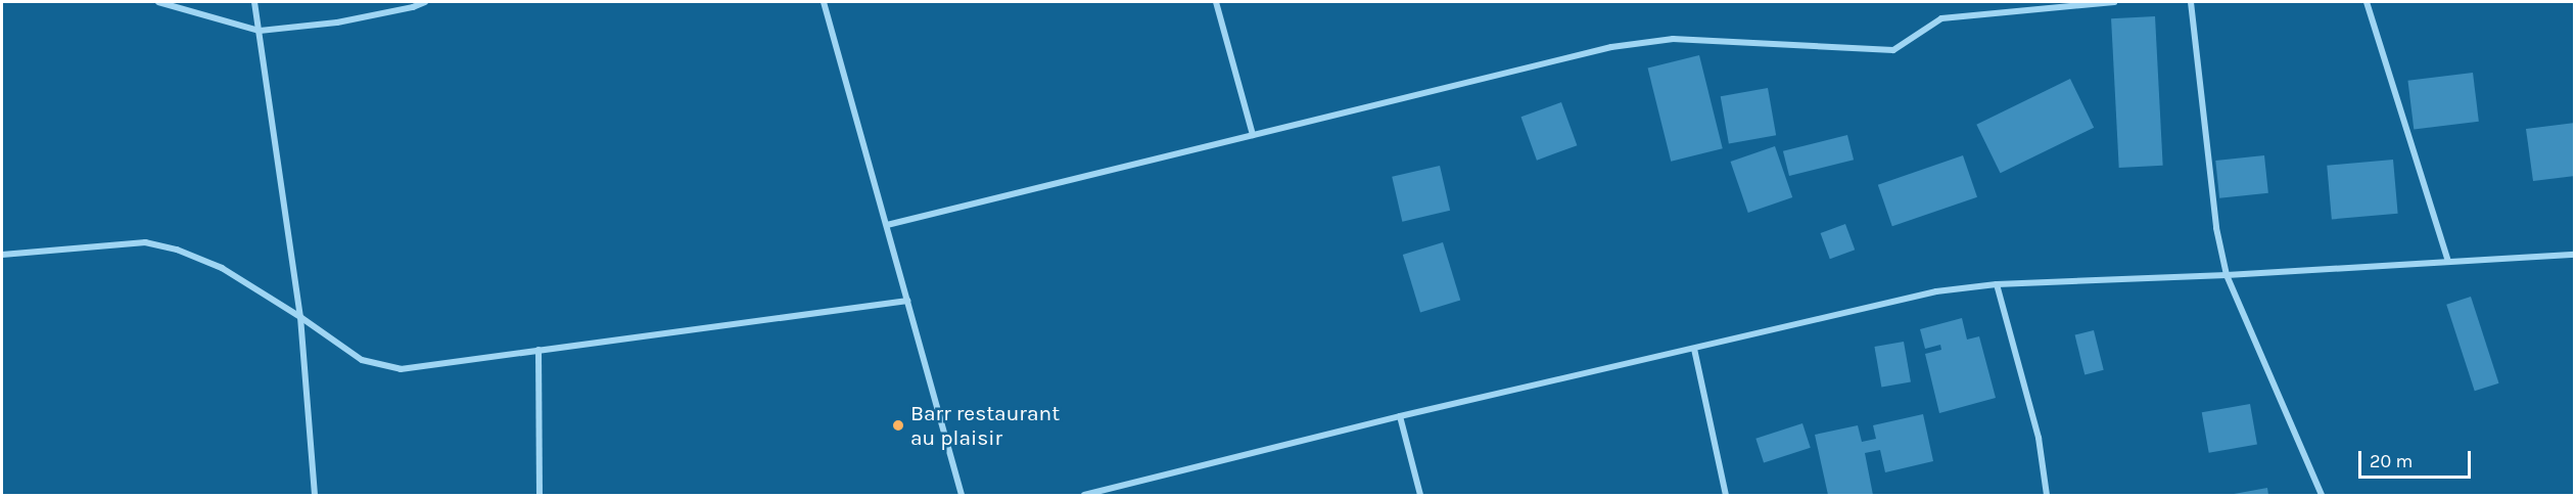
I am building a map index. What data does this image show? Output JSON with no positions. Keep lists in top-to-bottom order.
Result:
{
  "places": ["Barr restaurant au plaisir"],
  "scale_bar": "20 m"
}
